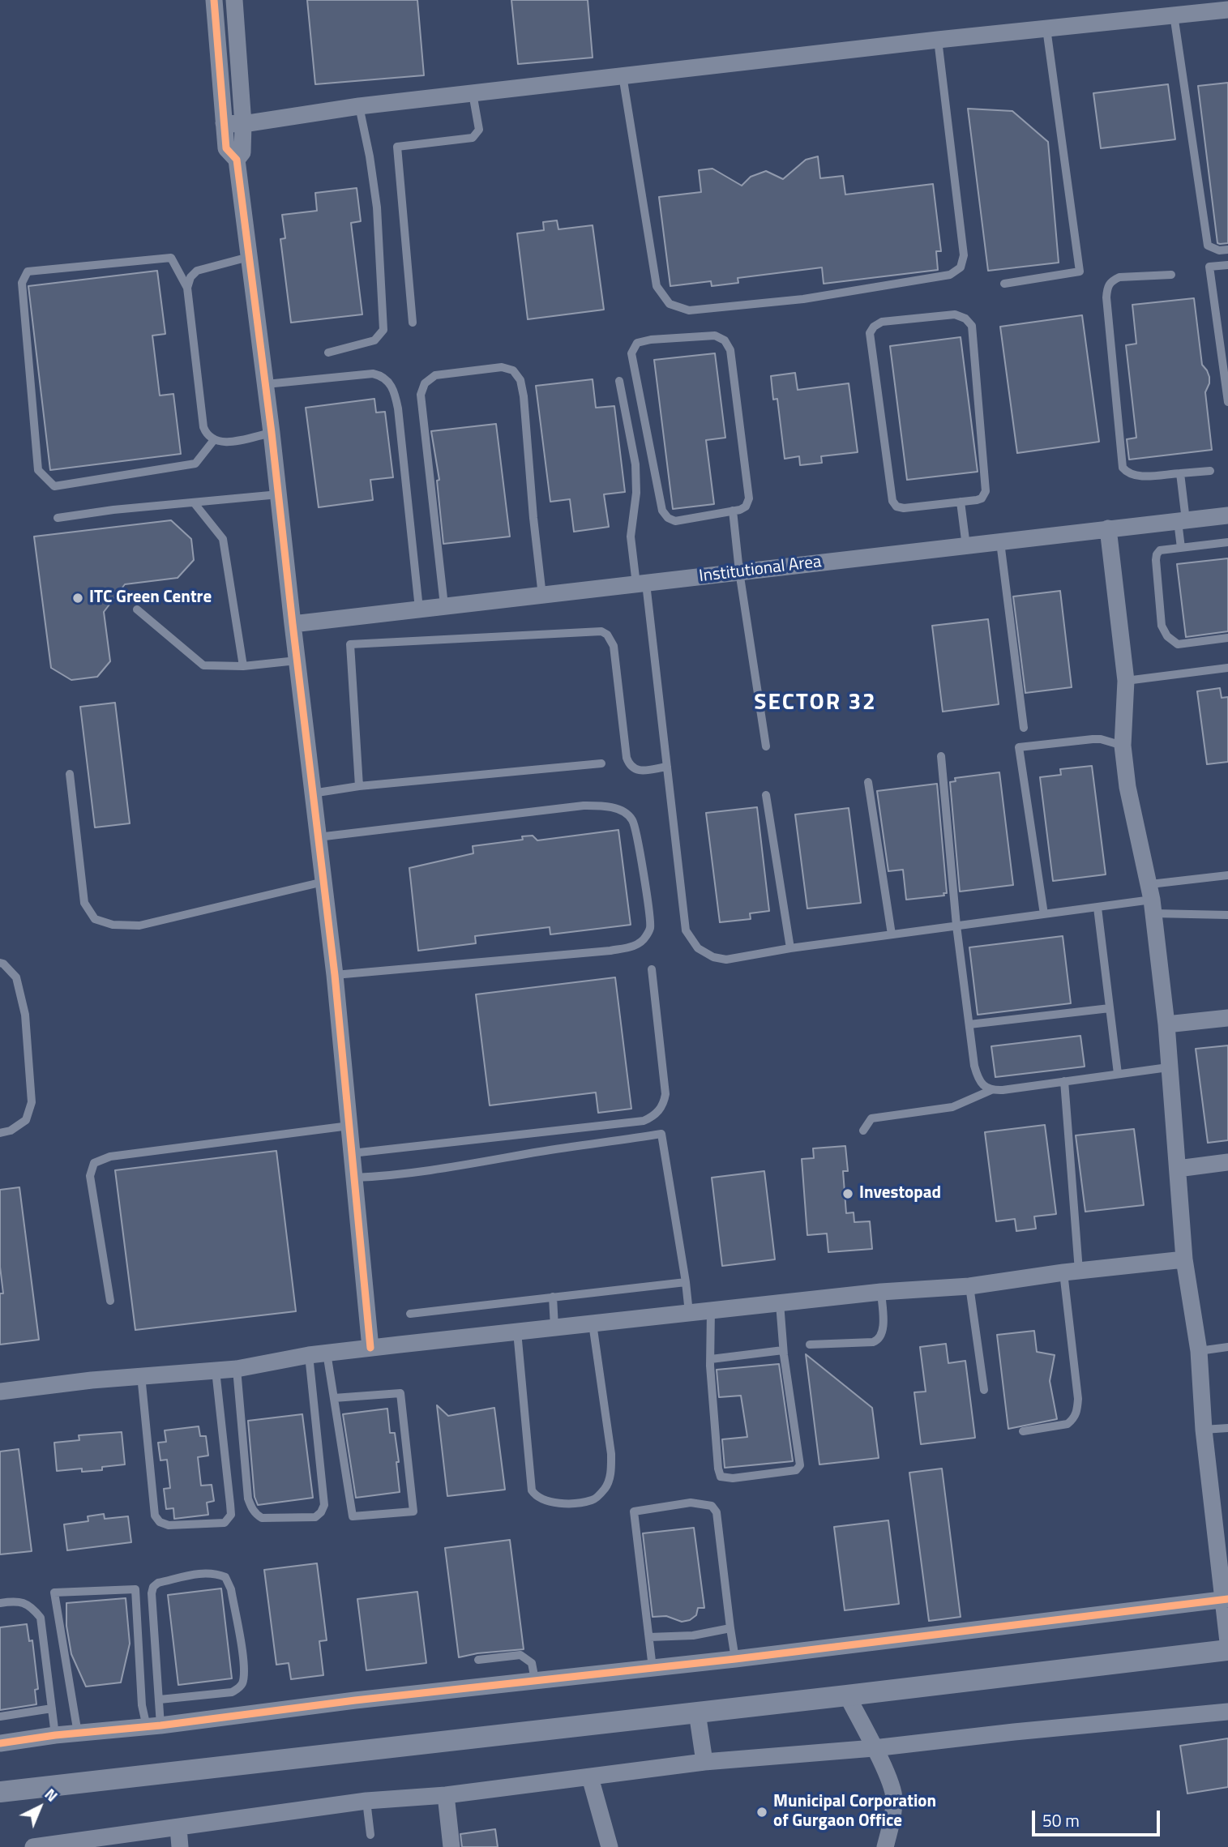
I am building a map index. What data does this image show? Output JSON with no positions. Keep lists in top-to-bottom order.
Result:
{
  "streets": {
    "street": ["Institutional Area"]
  },
  "districts": ["SECTOR 32"],
  "places": ["ITC Green Centre", "Investopad", "Municipal Corporation of Gurgaon Office"],
  "scale_bar": "50 m",
  "north": "top right"
}
